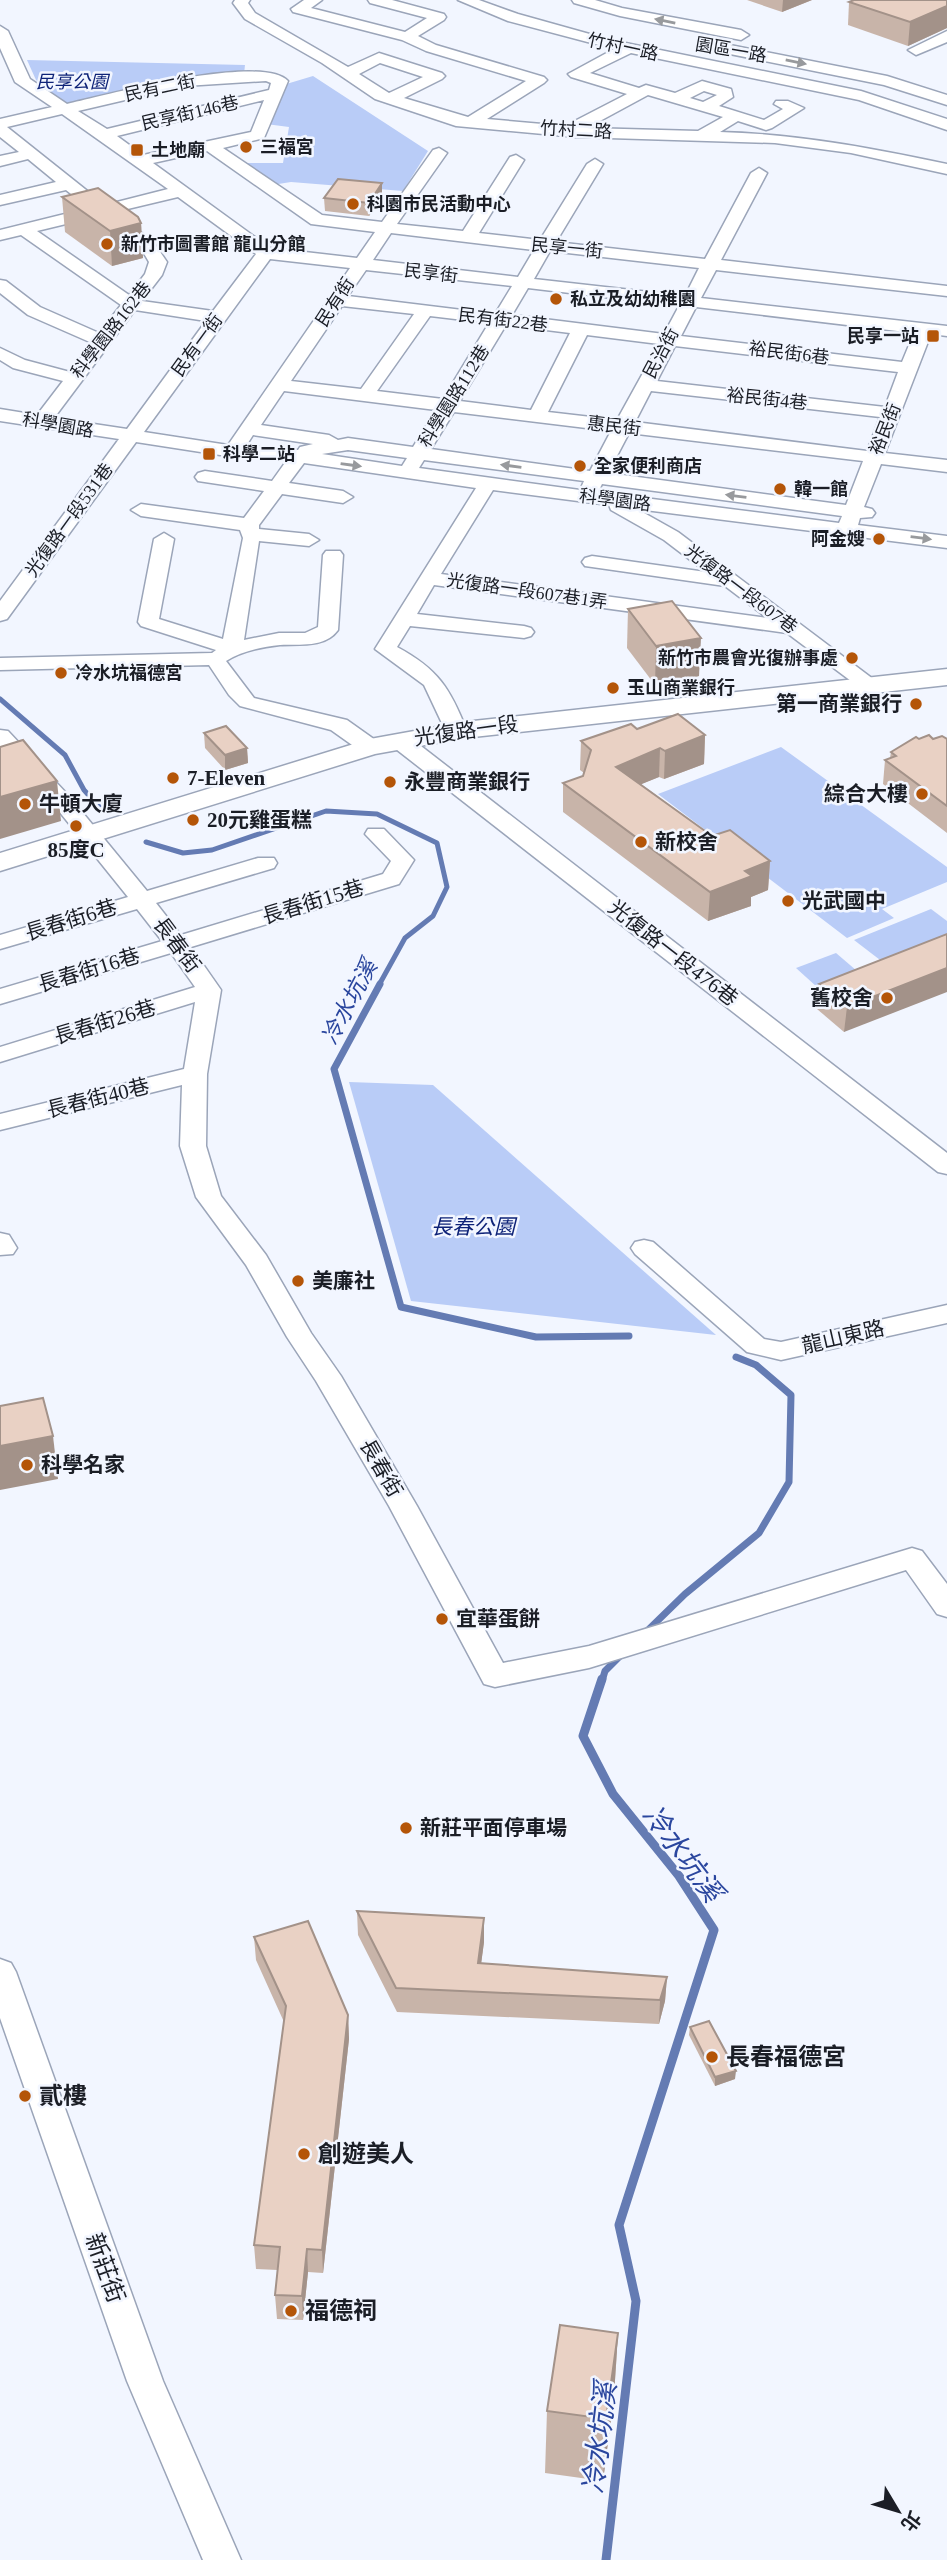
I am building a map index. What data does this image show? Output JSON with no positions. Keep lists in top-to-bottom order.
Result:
{
  "streets": {
    "main road": ["光復路一段"],
    "street": [
      "竹村一路",
      "園區一路",
      "民有二街",
      "民享街146巷",
      "竹村二路",
      "民享一街",
      "民享街",
      "民有街",
      "民有街22巷",
      "科學園路162巷",
      "民有一街",
      "民治街",
      "裕民街6巷",
      "科學園路112巷",
      "裕民街4巷",
      "科學園路",
      "惠民街",
      "裕民街",
      "光復路一段531巷",
      "光復路一段607巷",
      "光復路一段607巷1弄",
      "長春街15巷",
      "長春街6巷",
      "長春街",
      "光復路一段476巷",
      "長春街16巷",
      "長春街26巷",
      "長春街40巷",
      "龍山東路",
      "新莊街"
    ]
  },
  "crossings": [
    ["民有二街", "民享街146巷"],
    ["民享一街", "民有街"],
    ["民享一街", "民治街"],
    ["民享街", "民有街"],
    ["民享街", "民有一街"],
    ["民享街", "民治街"],
    ["民享街", "科學園路112巷"],
    ["民享街", "裕民街"],
    ["民有街", "民有街22巷"],
    ["民有街", "科學園路"],
    ["民有街", "惠民街"],
    ["民有街22巷", "民治街"],
    ["民有街22巷", "裕民街6巷"],
    ["民有街22巷", "科學園路112巷"],
    ["科學園路162巷", "科學園路"],
    ["民有一街", "科學園路"],
    ["民有一街", "光復路一段531巷"],
    ["民治街", "裕民街6巷"],
    ["民治街", "裕民街4巷"],
    ["民治街", "科學園路"],
    ["民治街", "惠民街"],
    ["裕民街6巷", "裕民街"],
    ["科學園路112巷", "科學園路"],
    ["科學園路112巷", "惠民街"],
    ["裕民街4巷", "裕民街"],
    ["科學園路", "裕民街"],
    ["科學園路", "光復路一段531巷"],
    ["科學園路", "光復路一段607巷"],
    ["惠民街", "裕民街"],
    ["光復路一段607巷", "光復路一段607巷1弄"],
    ["光復路一段607巷", "光復路一段"],
    ["光復路一段", "長春街"],
    ["光復路一段", "光復路一段476巷"],
    ["長春街15巷", "長春街"],
    ["長春街15巷", "長春街16巷"],
    ["長春街6巷", "長春街"],
    ["長春街", "長春街16巷"],
    ["長春街", "長春街26巷"],
    ["長春街", "長春街40巷"]
  ],
  "water": ["冷水坑溪"],
  "parks": ["民享公園", "長春公園"],
  "places": {
    "other": [
      "三福宮",
      "科園市民活動中心",
      "新竹市圖書館 龍山分館",
      "私立及幼幼稚園",
      "全家便利商店",
      "韓一館",
      "阿金嫂",
      "新竹市農會光復辦事處",
      "冷水坑福德宮",
      "玉山商業銀行",
      "第一商業銀行",
      "7-Eleven",
      "永豐商業銀行",
      "綜合大樓",
      "牛頓大廈",
      "20元雞蛋糕",
      "85度C",
      "新校舍",
      "光武國中",
      "舊校舍",
      "美廉社",
      "科學名家",
      "宜華蛋餅",
      "新莊平面停車場",
      "長春福德宮",
      "貳樓",
      "創遊美人",
      "福德祠"
    ],
    "transit": ["土地廟", "民享一站", "科學二站"]
  },
  "north": "bottom right"
}
